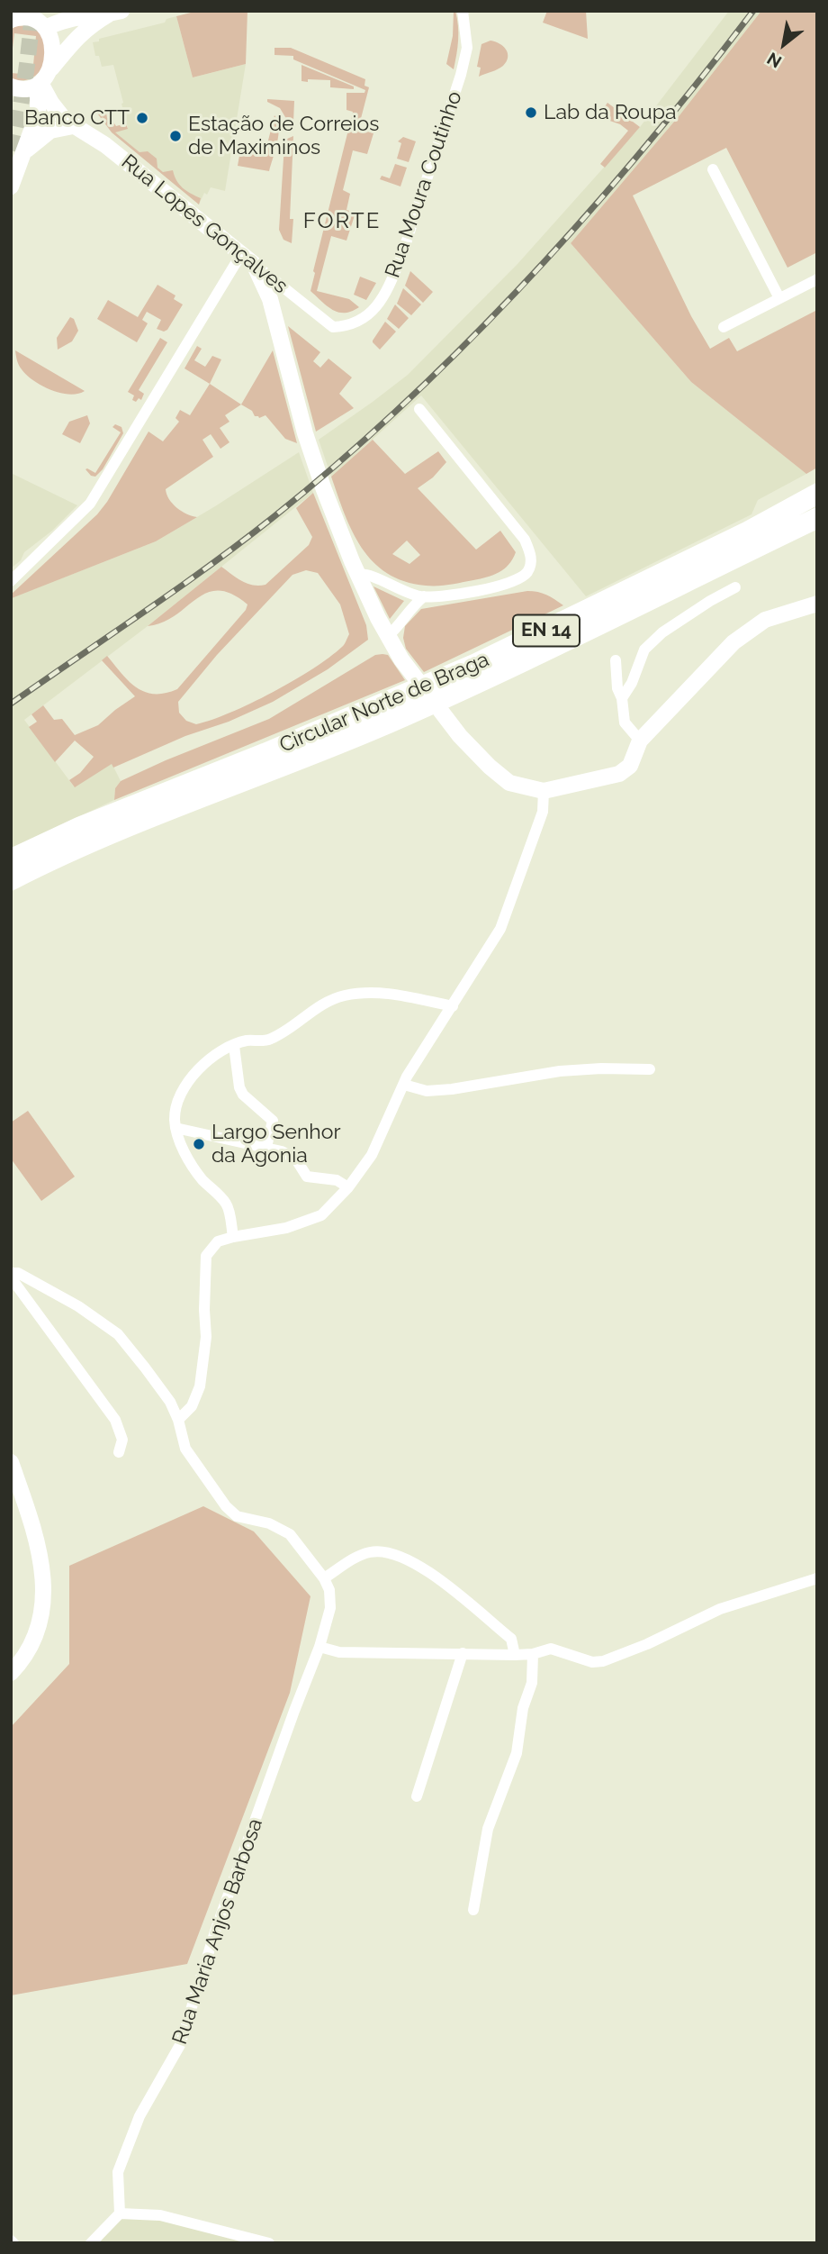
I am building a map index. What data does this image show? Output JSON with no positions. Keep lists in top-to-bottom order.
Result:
{
  "streets": {
    "highway": ["EN 14", "Circular Norte de Braga"],
    "street": ["Rua Moura Coutinho", "Rua Lopes Gonçalves", "Rua Maria Anjos Barbosa"]
  },
  "crossings": [
    ["Rua Moura Coutinho", "Rua Lopes Gonçalves"]
  ],
  "districts": ["FORTE"],
  "places": [
    "Lab da Roupa",
    "Banco CTT",
    "Estação de Correios de Maximinos",
    "Largo Senhor da Agonia"
  ],
  "north": "bottom left"
}
